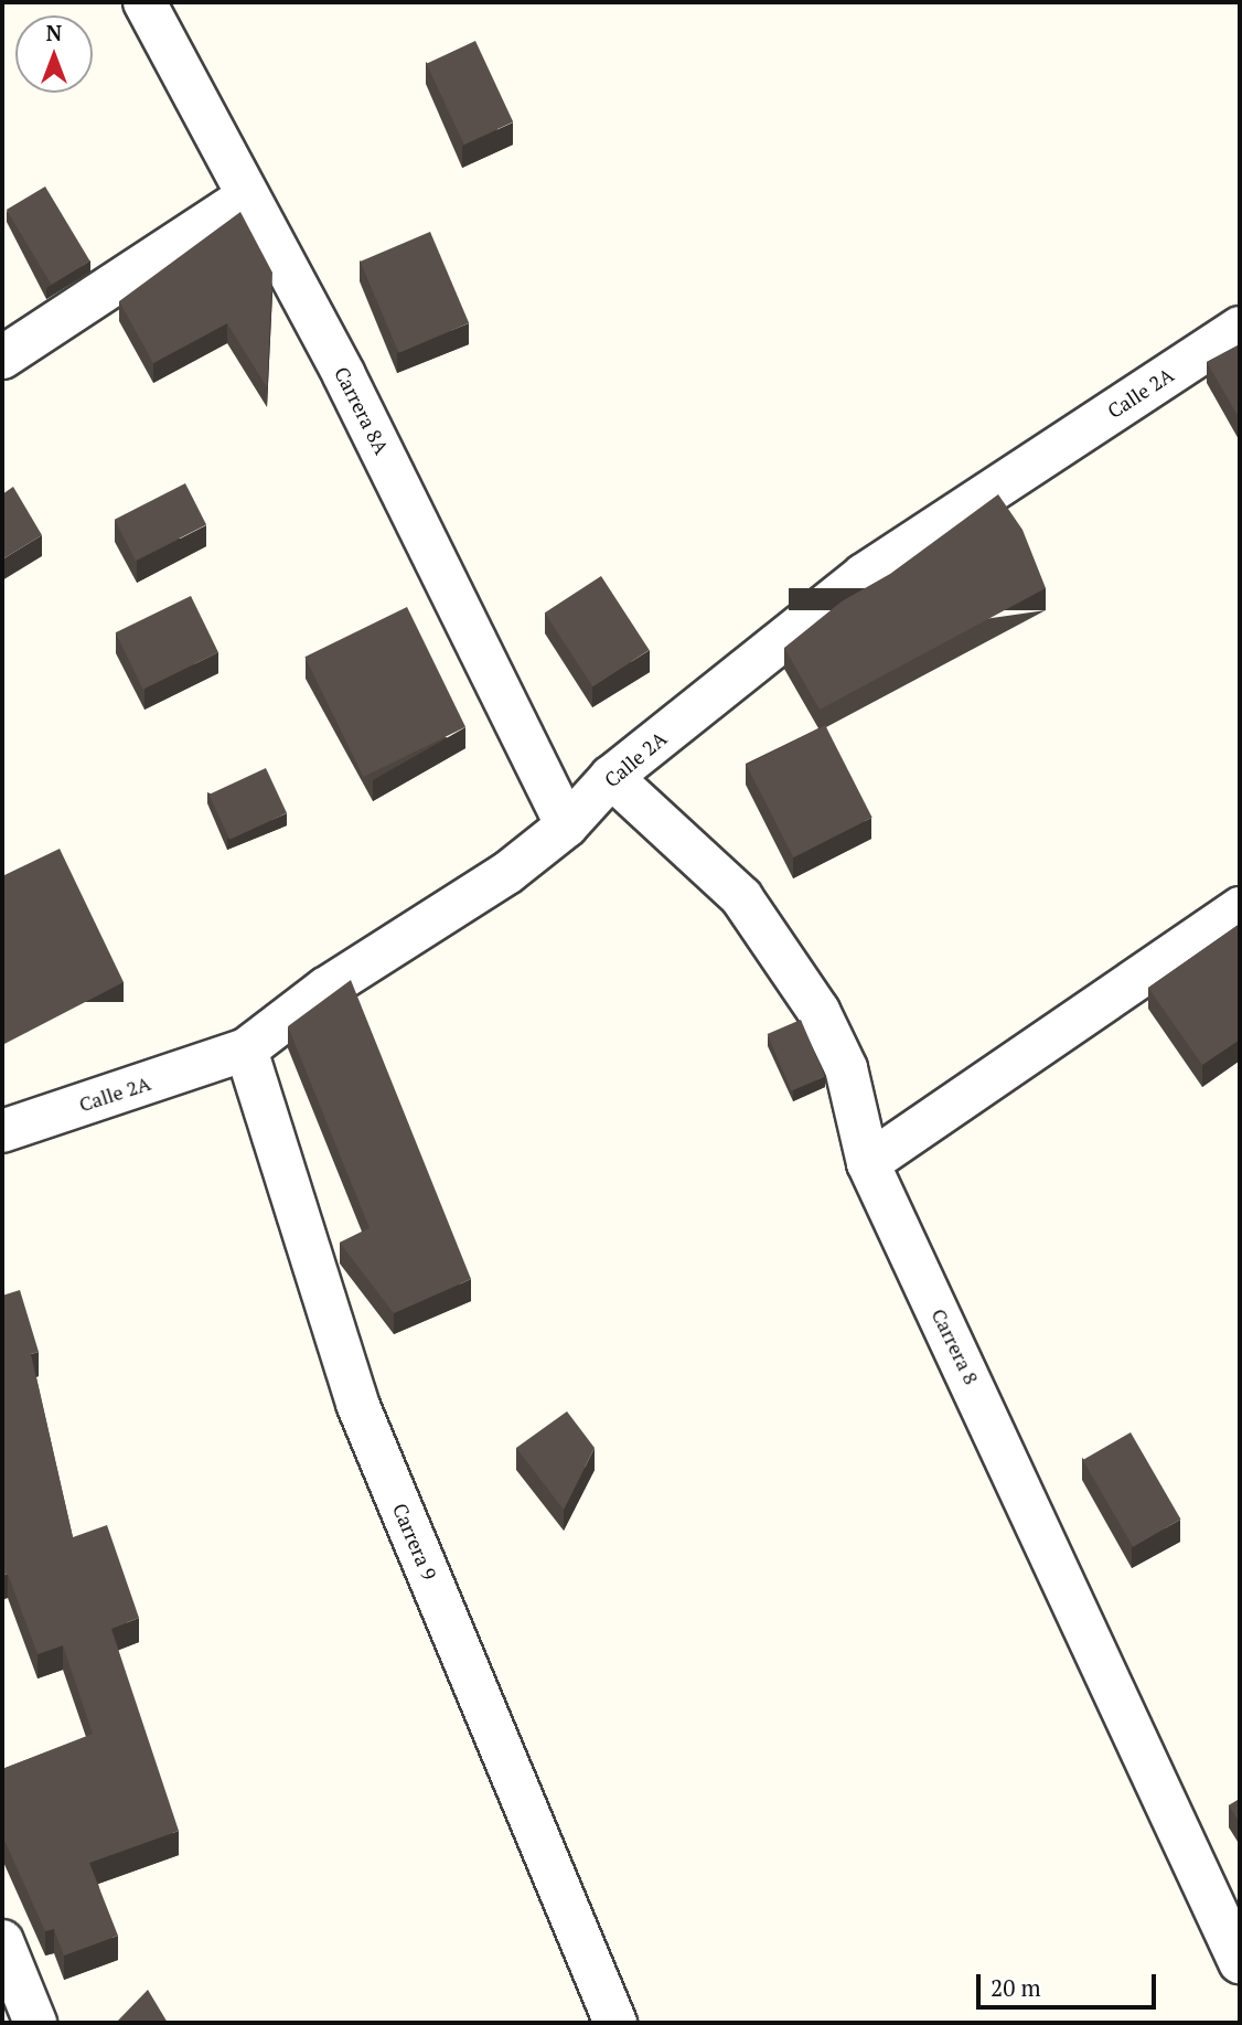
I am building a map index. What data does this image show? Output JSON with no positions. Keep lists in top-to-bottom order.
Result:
{
  "streets": {
    "street": [
      "Calle 2A",
      "Carrera 8A",
      "Carrera 8",
      "Carrera 9"
    ]
  },
  "crossings": [
    ["Calle 2A", "Carrera 8A"],
    ["Calle 2A", "Carrera 8"],
    ["Calle 2A", "Carrera 9"]
  ],
  "scale_bar": "20 m",
  "north": "top"
}
